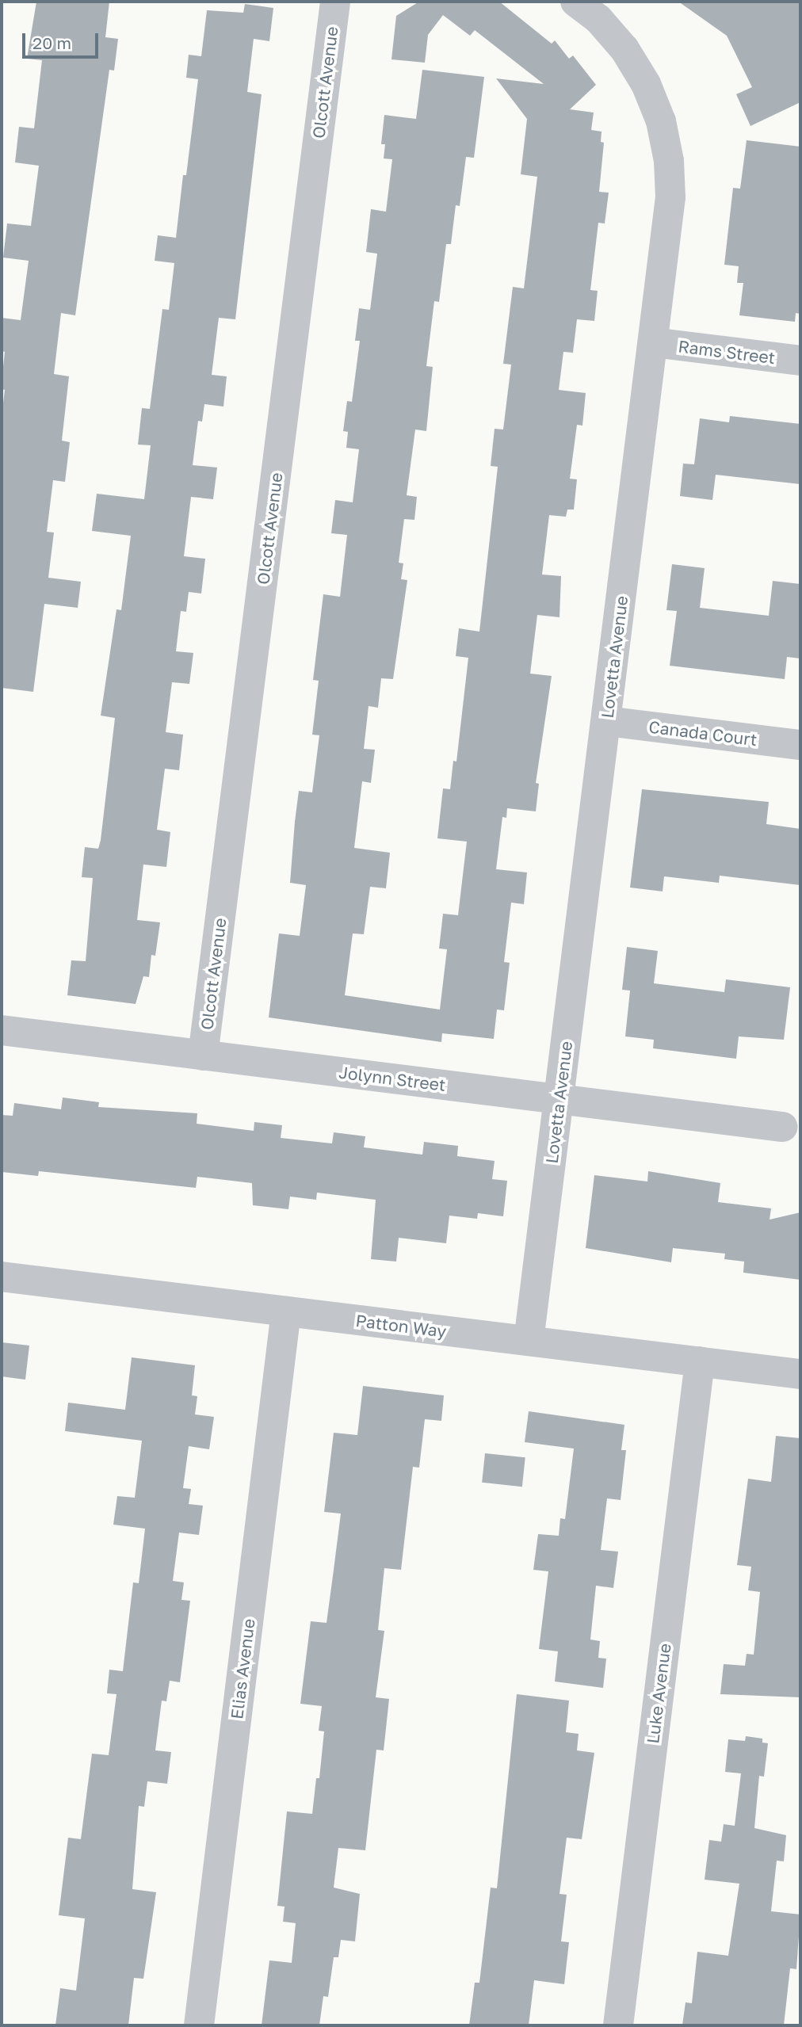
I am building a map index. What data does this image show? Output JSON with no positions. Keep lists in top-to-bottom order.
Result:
{
  "streets": {
    "street": [
      "Olcott Avenue",
      "Rams Street",
      "Lovetta Avenue",
      "Canada Court",
      "Jolynn Street",
      "Patton Way",
      "Elias Avenue",
      "Luke Avenue"
    ]
  },
  "crossings": [
    ["Olcott Avenue", "Jolynn Street"],
    ["Rams Street", "Lovetta Avenue"],
    ["Lovetta Avenue", "Canada Court"],
    ["Lovetta Avenue", "Jolynn Street"],
    ["Lovetta Avenue", "Patton Way"],
    ["Patton Way", "Elias Avenue"],
    ["Patton Way", "Luke Avenue"]
  ],
  "scale_bar": "20 m"
}
